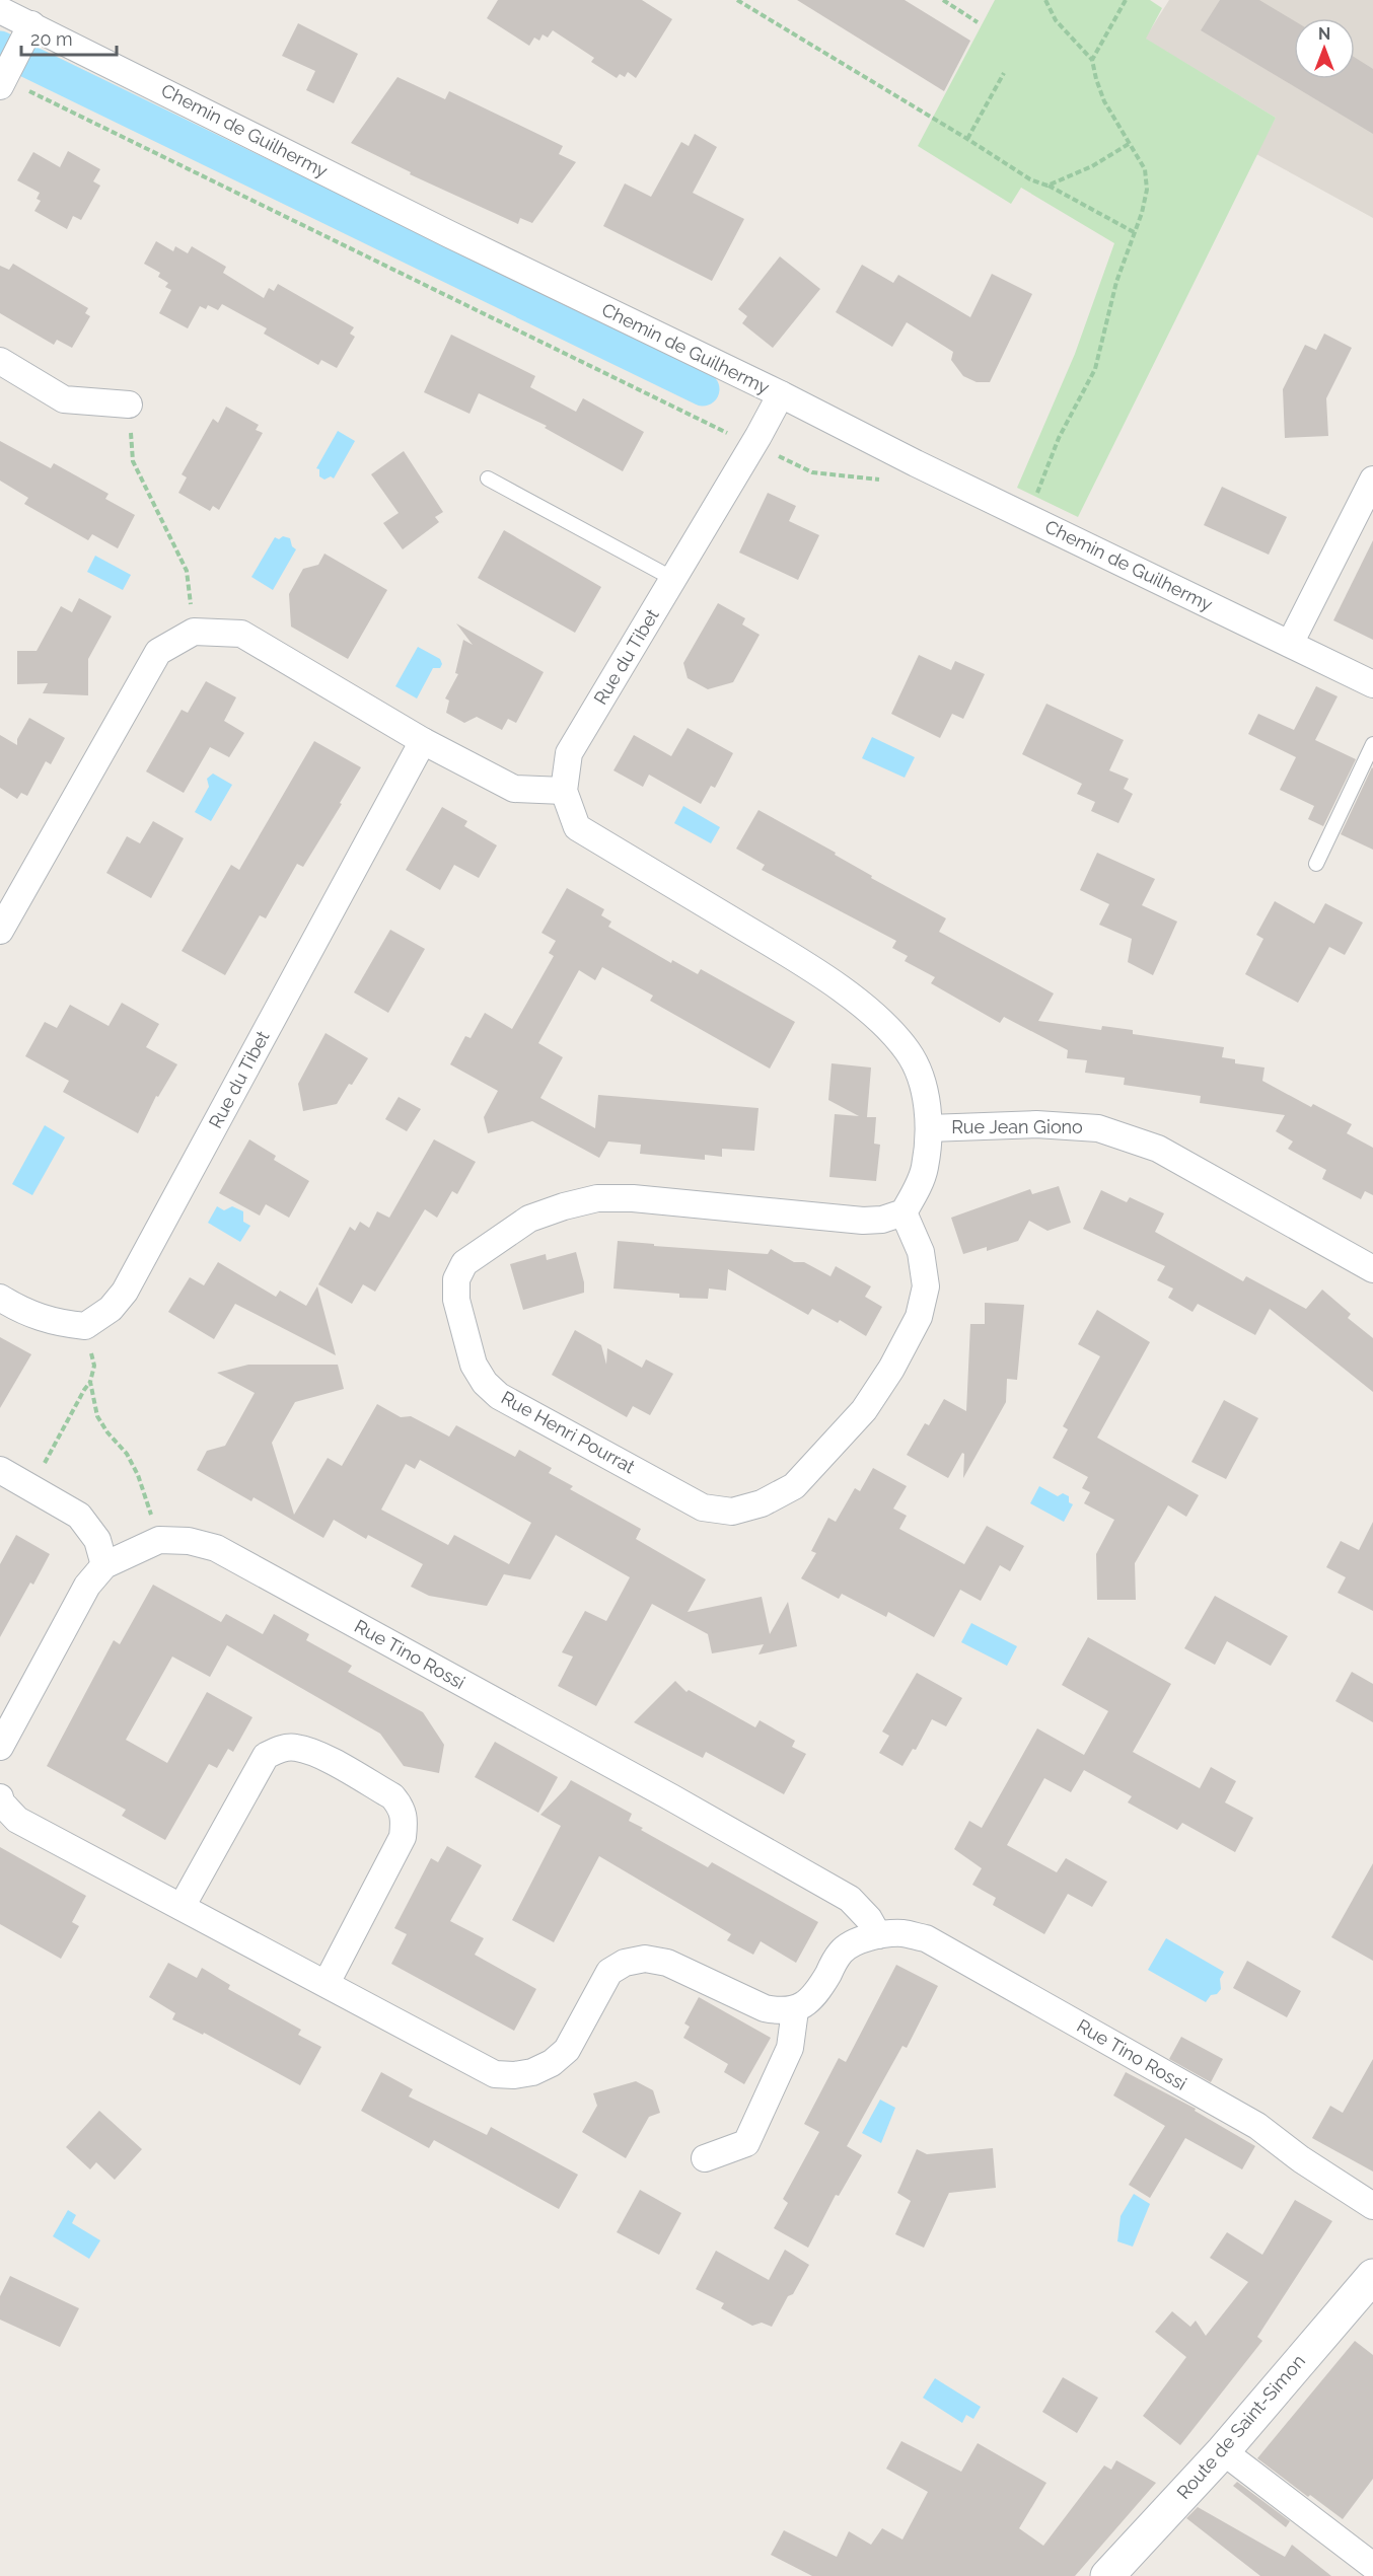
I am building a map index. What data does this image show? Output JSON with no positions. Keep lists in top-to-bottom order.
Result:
{
  "streets": {
    "main road": ["Route de Saint-Simon"],
    "street": [
      "Chemin de Guilhermy",
      "Rue du Tibet",
      "Rue Jean Giono",
      "Rue Henri Pourrat",
      "Rue Tino Rossi"
    ]
  },
  "crossings": [
    ["Chemin de Guilhermy", "Rue du Tibet"],
    ["Rue du Tibet", "Rue Jean Giono"]
  ],
  "scale_bar": "20 m",
  "north": "top"
}
